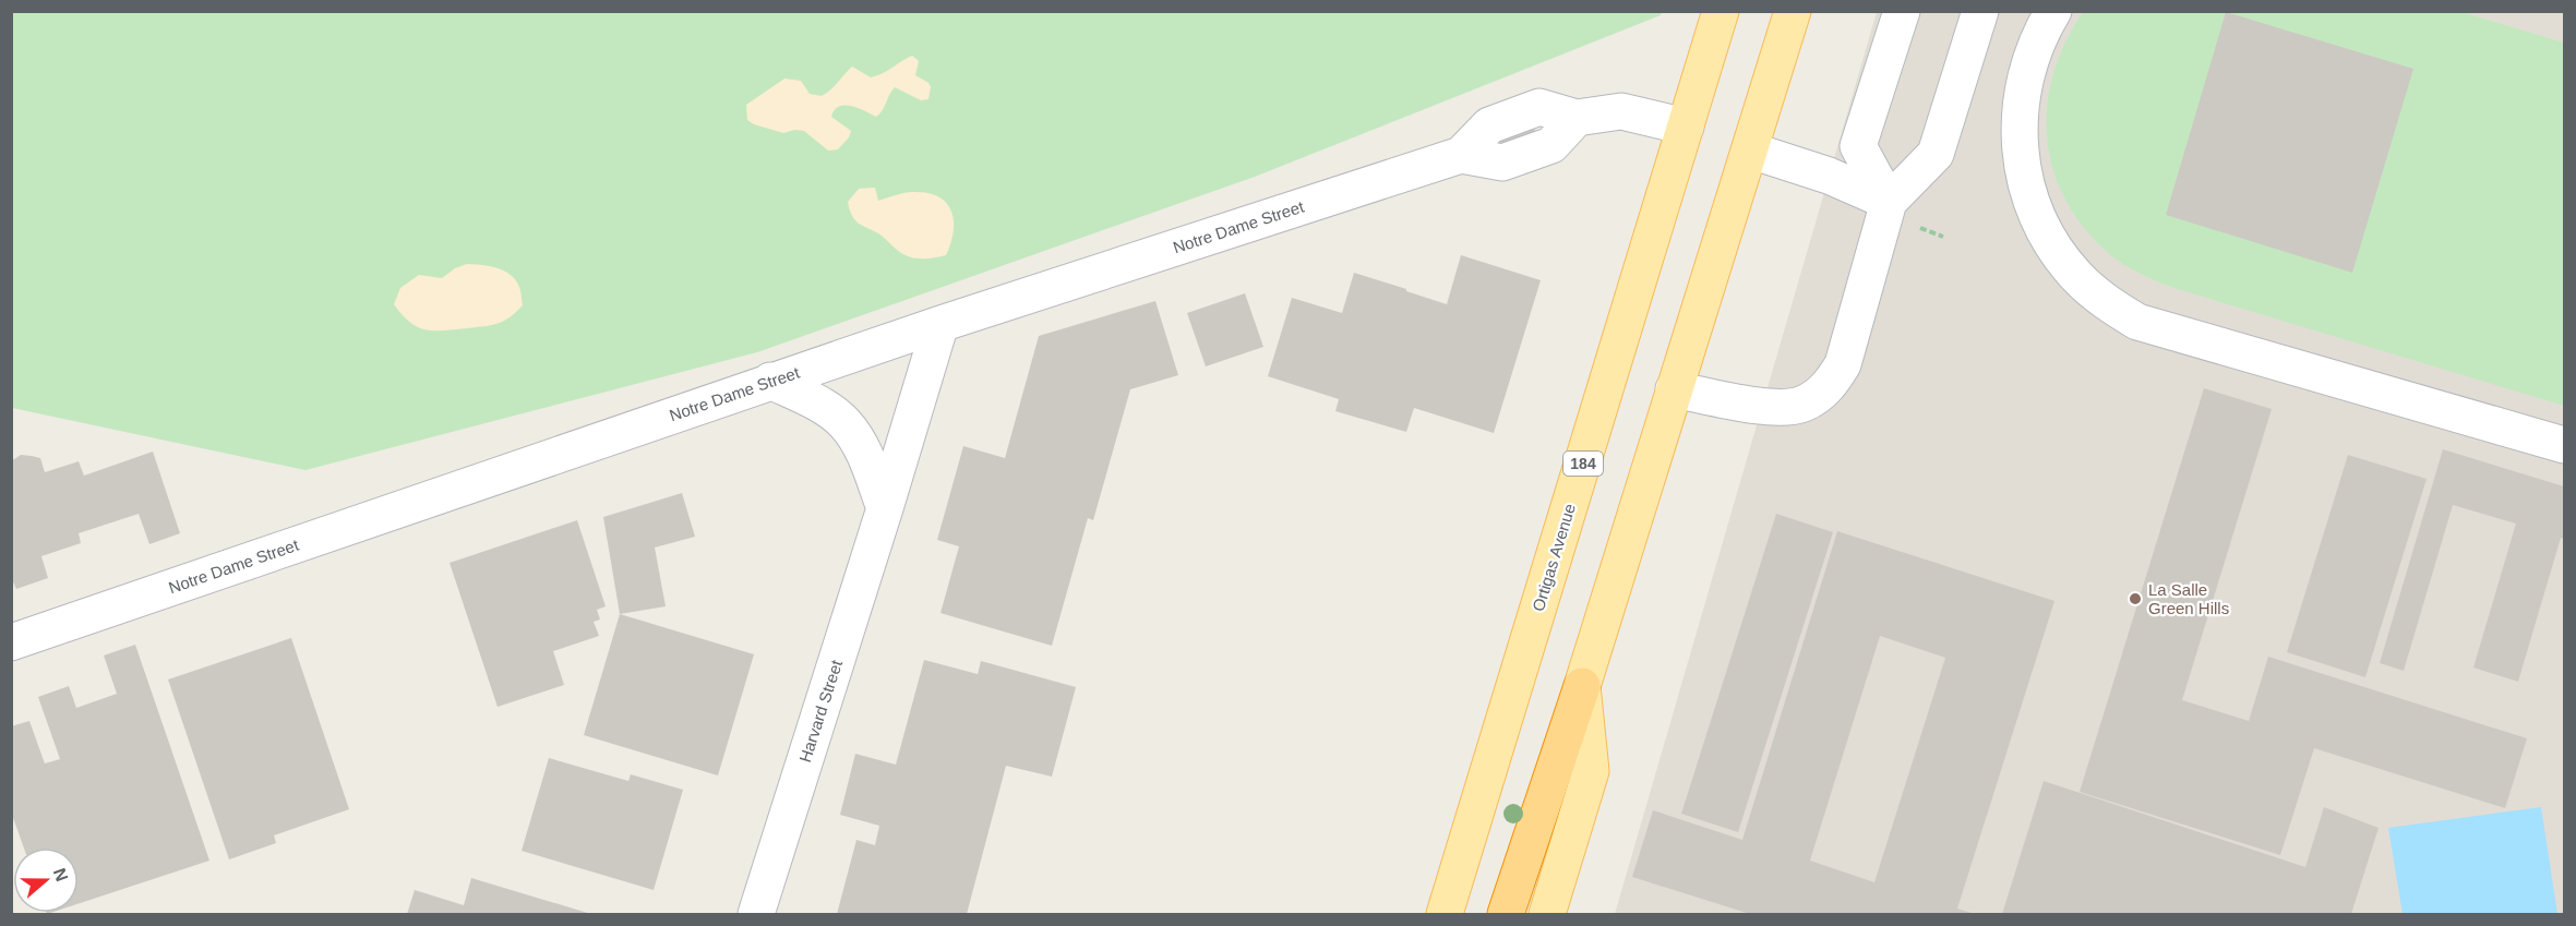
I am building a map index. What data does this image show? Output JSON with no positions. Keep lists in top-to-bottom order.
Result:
{
  "streets": {
    "main road": ["184", "Ortigas Avenue"],
    "street": ["Notre Dame Street", "Harvard Street"]
  },
  "crossings": [
    ["Notre Dame Street", "Ortigas Avenue"],
    ["Notre Dame Street", "Harvard Street"]
  ],
  "places": ["La Salle Green Hills"],
  "north": "right"
}
